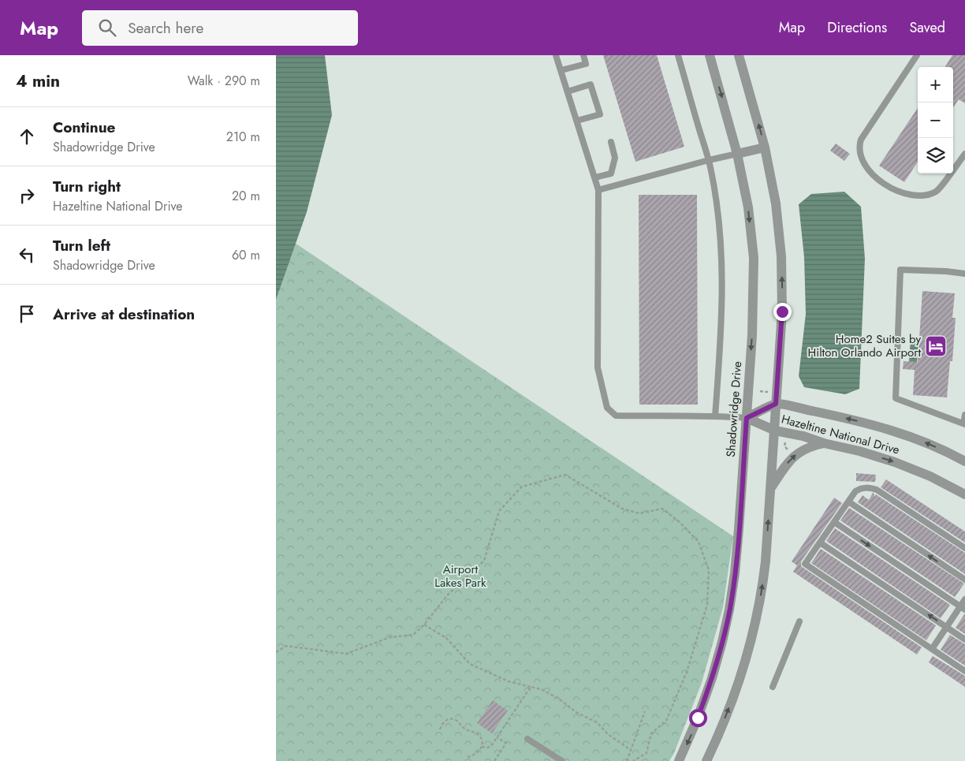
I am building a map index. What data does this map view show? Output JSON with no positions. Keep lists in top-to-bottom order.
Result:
{
  "streets": {
    "street": ["Shadowridge Drive", "Hazeltine National Drive"]
  },
  "crossings": [
    ["Shadowridge Drive", "Hazeltine National Drive"]
  ],
  "parks": ["Airport Lakes Park"],
  "places": {
    "hotel": ["Home2 Suites by Hilton Orlando Airport"]
  },
  "page": {
    "header": "Map",
    "search": "Search here",
    "nav": ["Map", "Directions", "Saved"],
    "heading": ["4 min", "Walk · 290 m"],
    "map_buttons": ["+", "−"],
    "list": [
      ["Continue", "Shadowridge Drive", "210 m"],
      ["Turn right", "Hazeltine National Drive", "20 m"],
      ["Turn left", "Shadowridge Drive", "60 m"],
      "Arrive at destination"
    ]
  }
}
